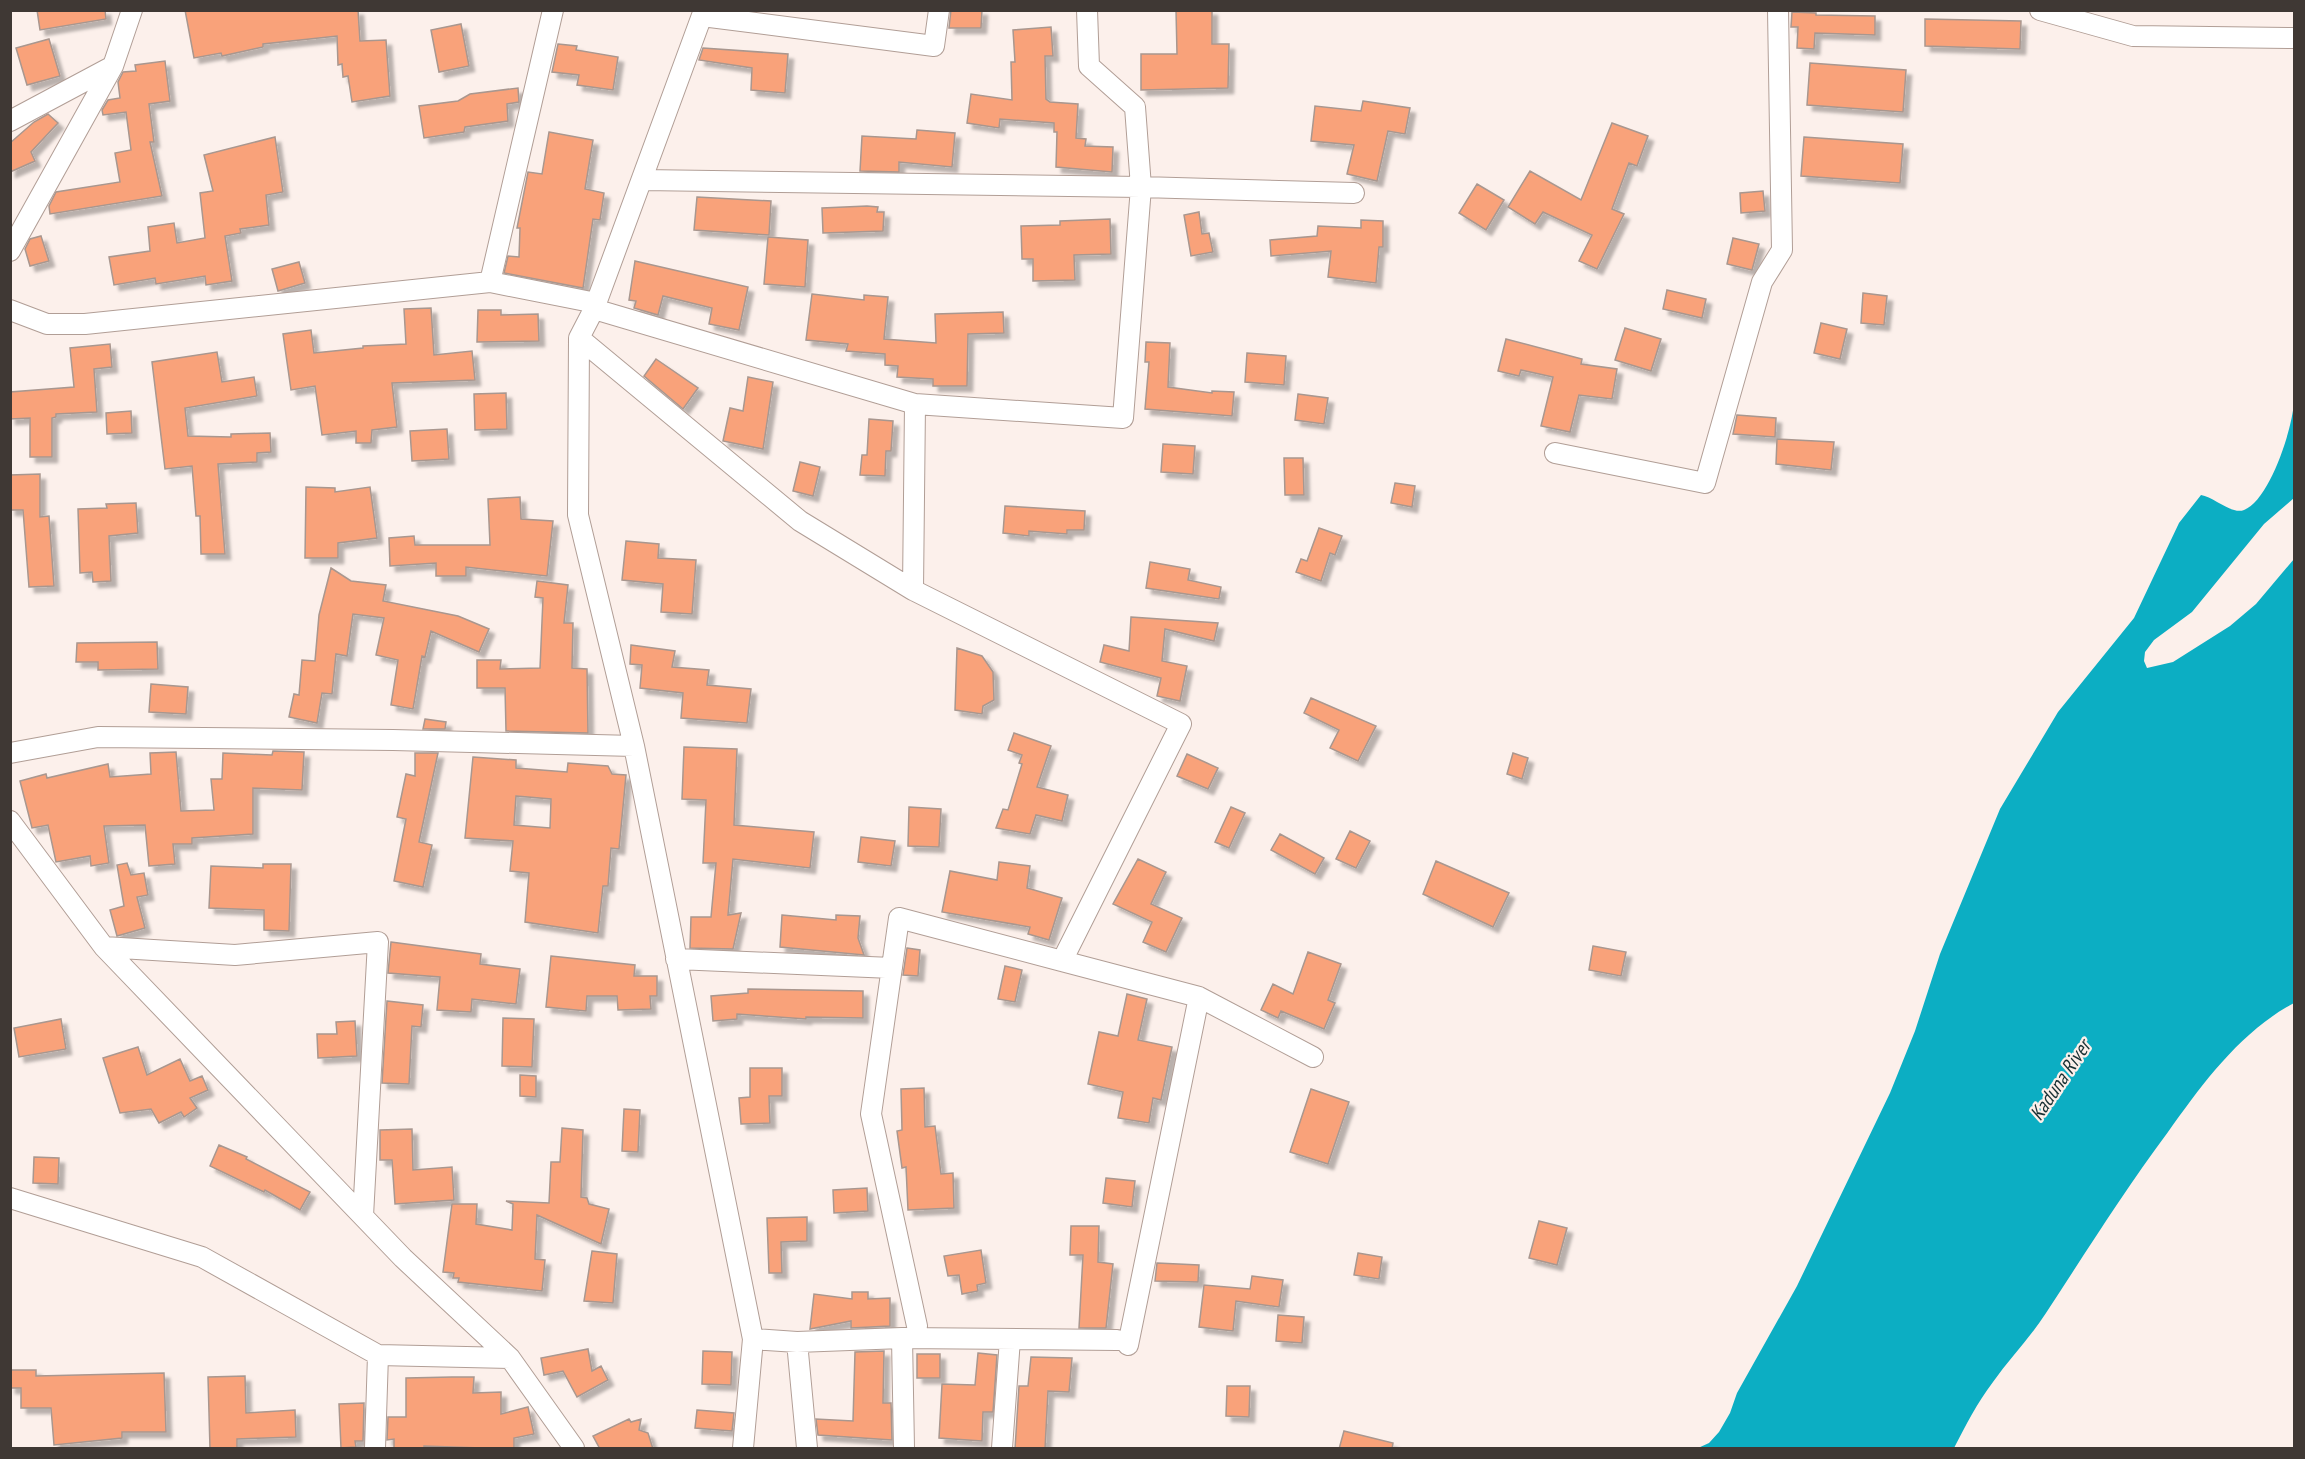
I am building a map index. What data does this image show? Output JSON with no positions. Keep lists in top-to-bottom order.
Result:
{
  "water": ["Kaduna River"]
}
